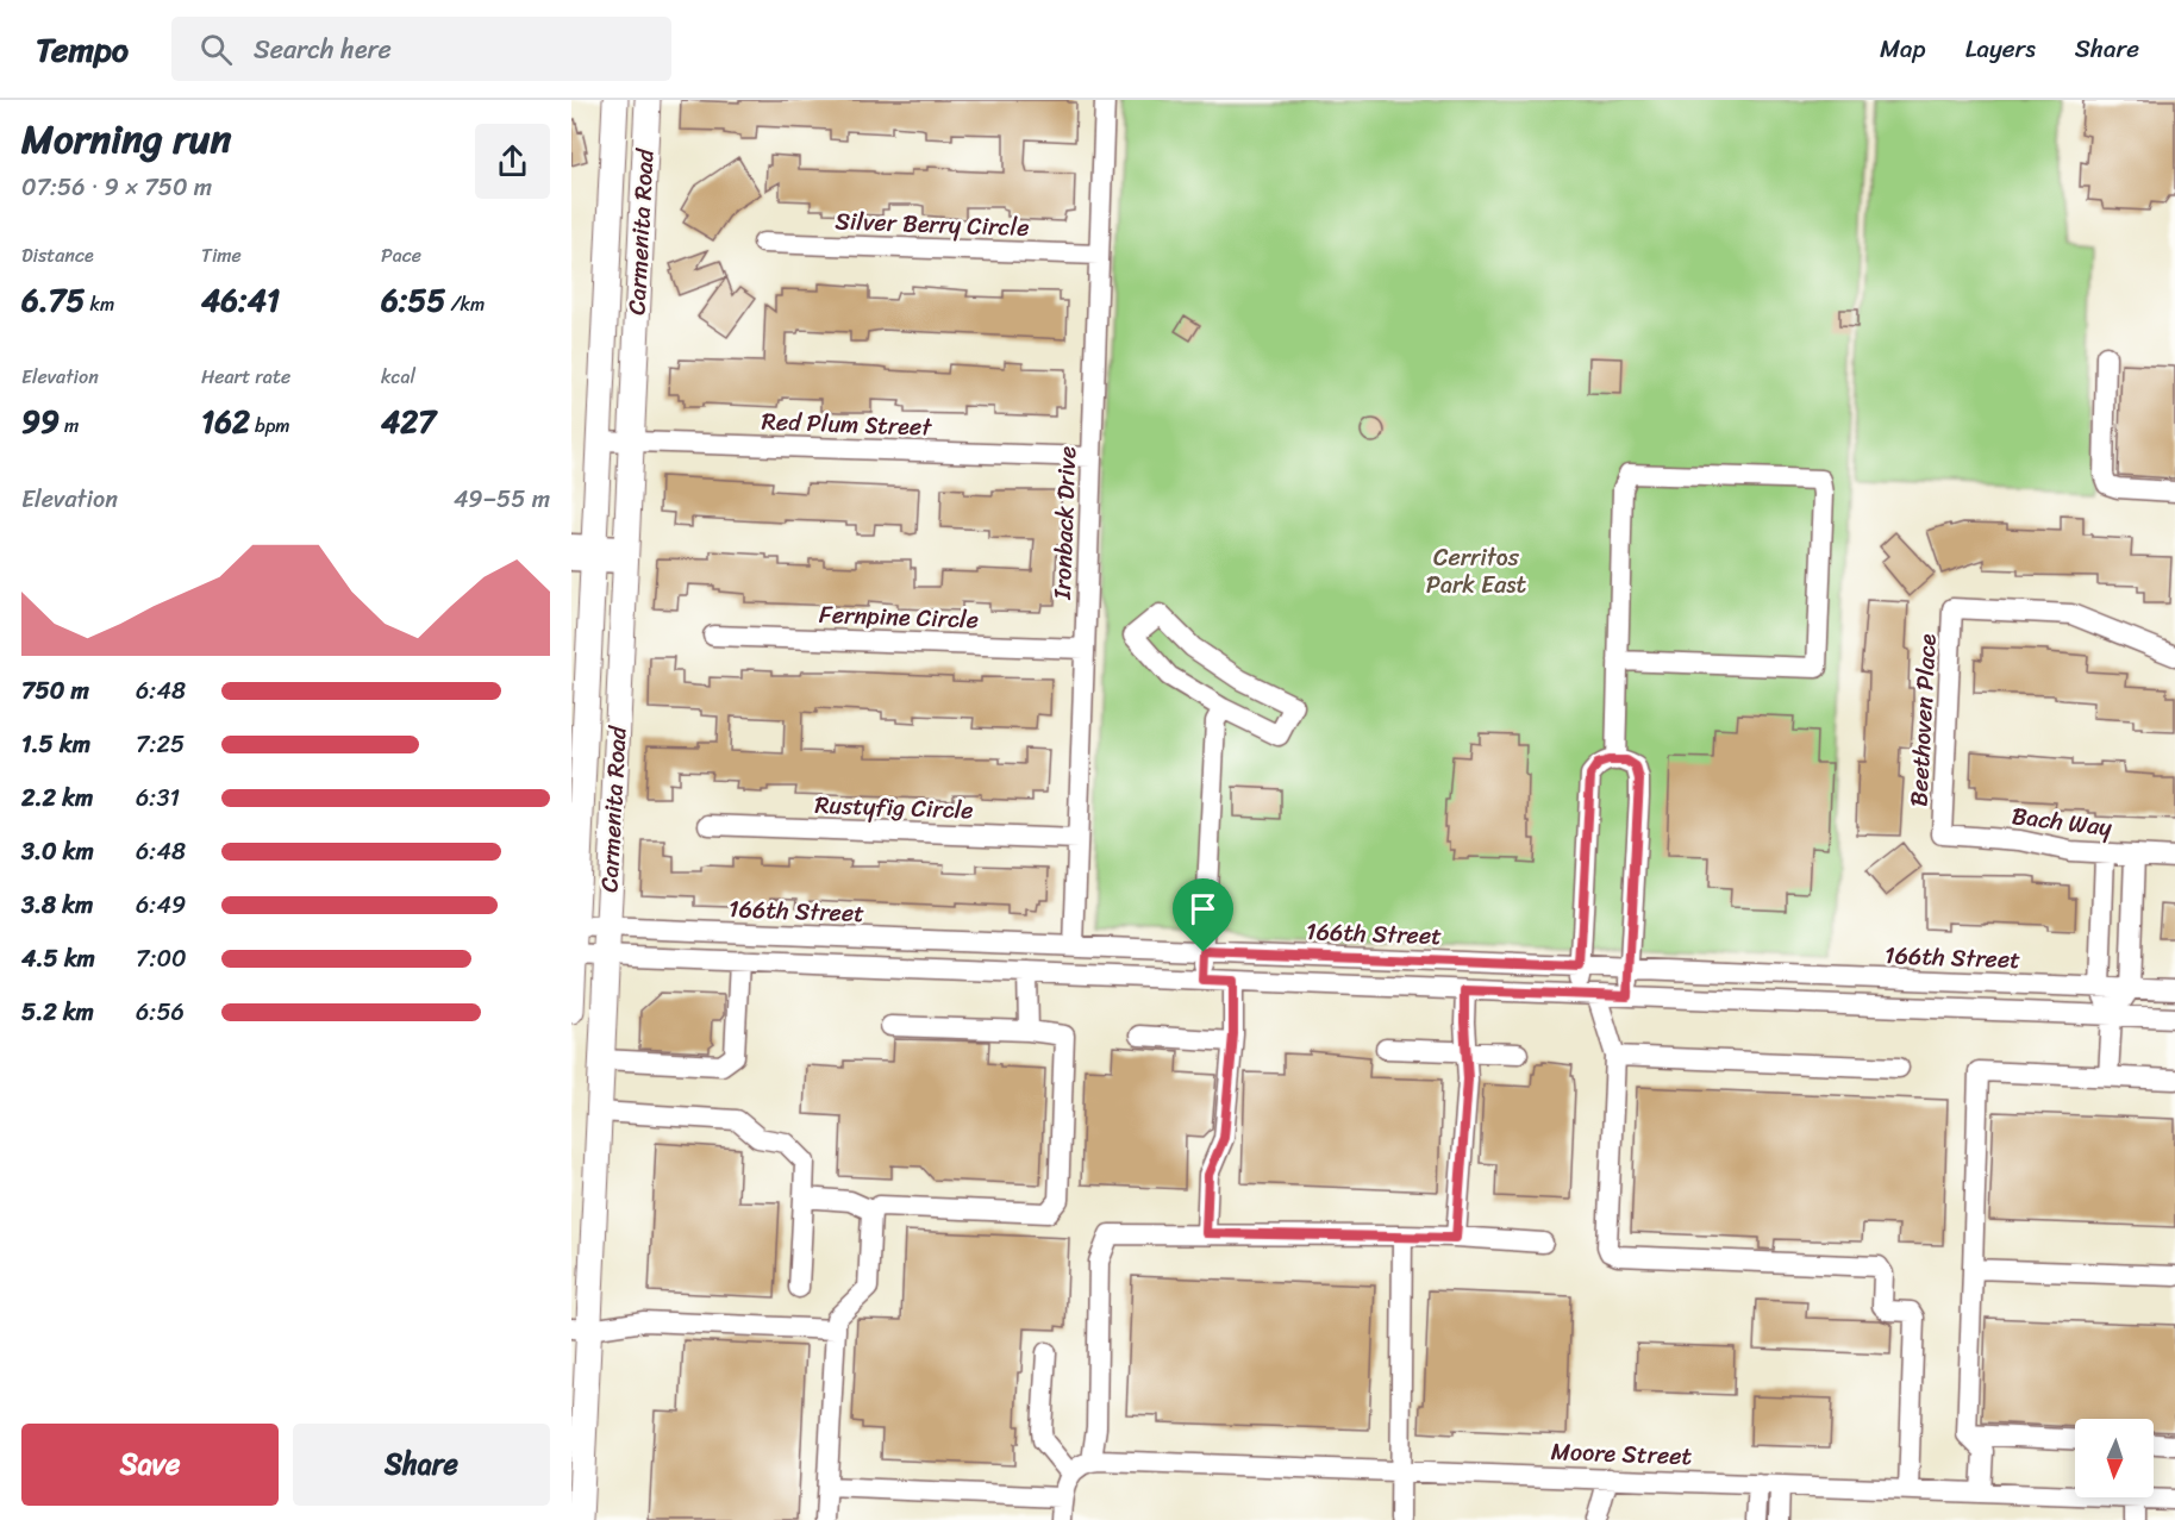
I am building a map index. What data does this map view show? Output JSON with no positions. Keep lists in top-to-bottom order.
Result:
{
  "streets": {
    "main road": ["Carmenita Road"],
    "street": [
      "Silver Berry Circle",
      "Red Plum Street",
      "Ironback Drive",
      "Fernpine Circle",
      "Beethoven Place",
      "Rustyfig Circle",
      "Bach Way",
      "166th Street",
      "Moore Street"
    ]
  },
  "crossings": [
    ["Silver Berry Circle", "Ironback Drive"],
    ["Carmenita Road", "Red Plum Street"],
    ["Carmenita Road", "166th Street"],
    ["Red Plum Street", "Ironback Drive"],
    ["Ironback Drive", "Fernpine Circle"],
    ["Ironback Drive", "Rustyfig Circle"],
    ["Ironback Drive", "166th Street"],
    ["Beethoven Place", "Bach Way"]
  ],
  "parks": ["Cerritos Park East"],
  "north": "bottom",
  "page": {
    "header": "Tempo",
    "search": "Search here",
    "nav": ["Map", "Layers", "Share"],
    "heading": ["Morning run", "07:56 · 9 × 750 m"],
    "stats": [
      ["Distance", "6.75 km"],
      ["Time", "46:41"],
      ["Pace", "6:55 /km"],
      ["Elevation", "99 m"],
      ["Heart rate", "162 bpm"],
      ["kcal", "427"]
    ],
    "chart": ["Elevation", "49–55 m"],
    "list": [
      {
        "name": "750 m",
        "note": "6:48"
      },
      {
        "name": "1.5 km",
        "note": "7:25"
      },
      {
        "name": "2.2 km",
        "note": "6:31"
      },
      {
        "name": "3.0 km",
        "note": "6:48"
      },
      {
        "name": "3.8 km",
        "note": "6:49"
      },
      {
        "name": "4.5 km",
        "note": "7:00"
      },
      {
        "name": "5.2 km",
        "note": "6:56"
      }
    ],
    "buttons": ["Save", "Share"]
  }
}
